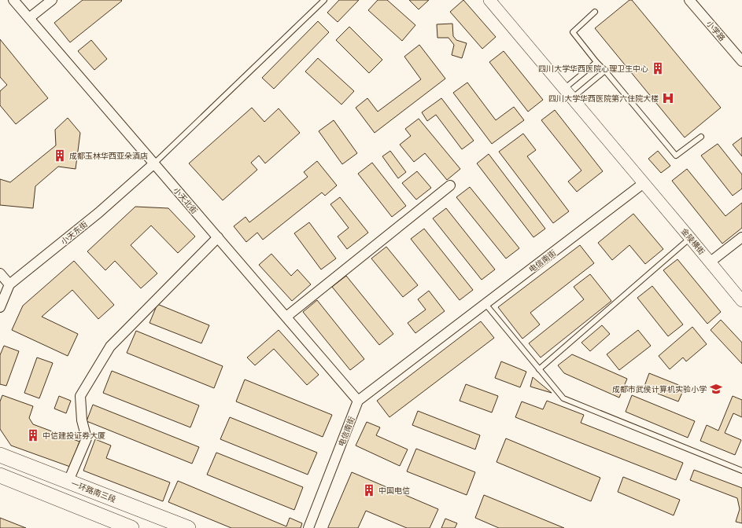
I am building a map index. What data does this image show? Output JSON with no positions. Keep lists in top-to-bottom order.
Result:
{
  "streets": {
    "main road": ["一环路南三段"],
    "street": [
      "小学路",
      "小天北街",
      "小天东街",
      "金陵横街",
      "电信南街"
    ]
  },
  "crossings": [
    ["小天北街", "小天东街"],
    ["小天北街", "电信南街"],
    ["金陵横街", "电信南街"]
  ],
  "places": {
    "building": [
      "四川大学华西医院心理卫生中心",
      "成都玉林华西亚朵酒店",
      "中信建投证券大厦",
      "中国电信"
    ],
    "hospital": ["四川大学华西医院第六住院大楼"],
    "school or university": ["成都市武侯计算机实验小学"]
  }
}
